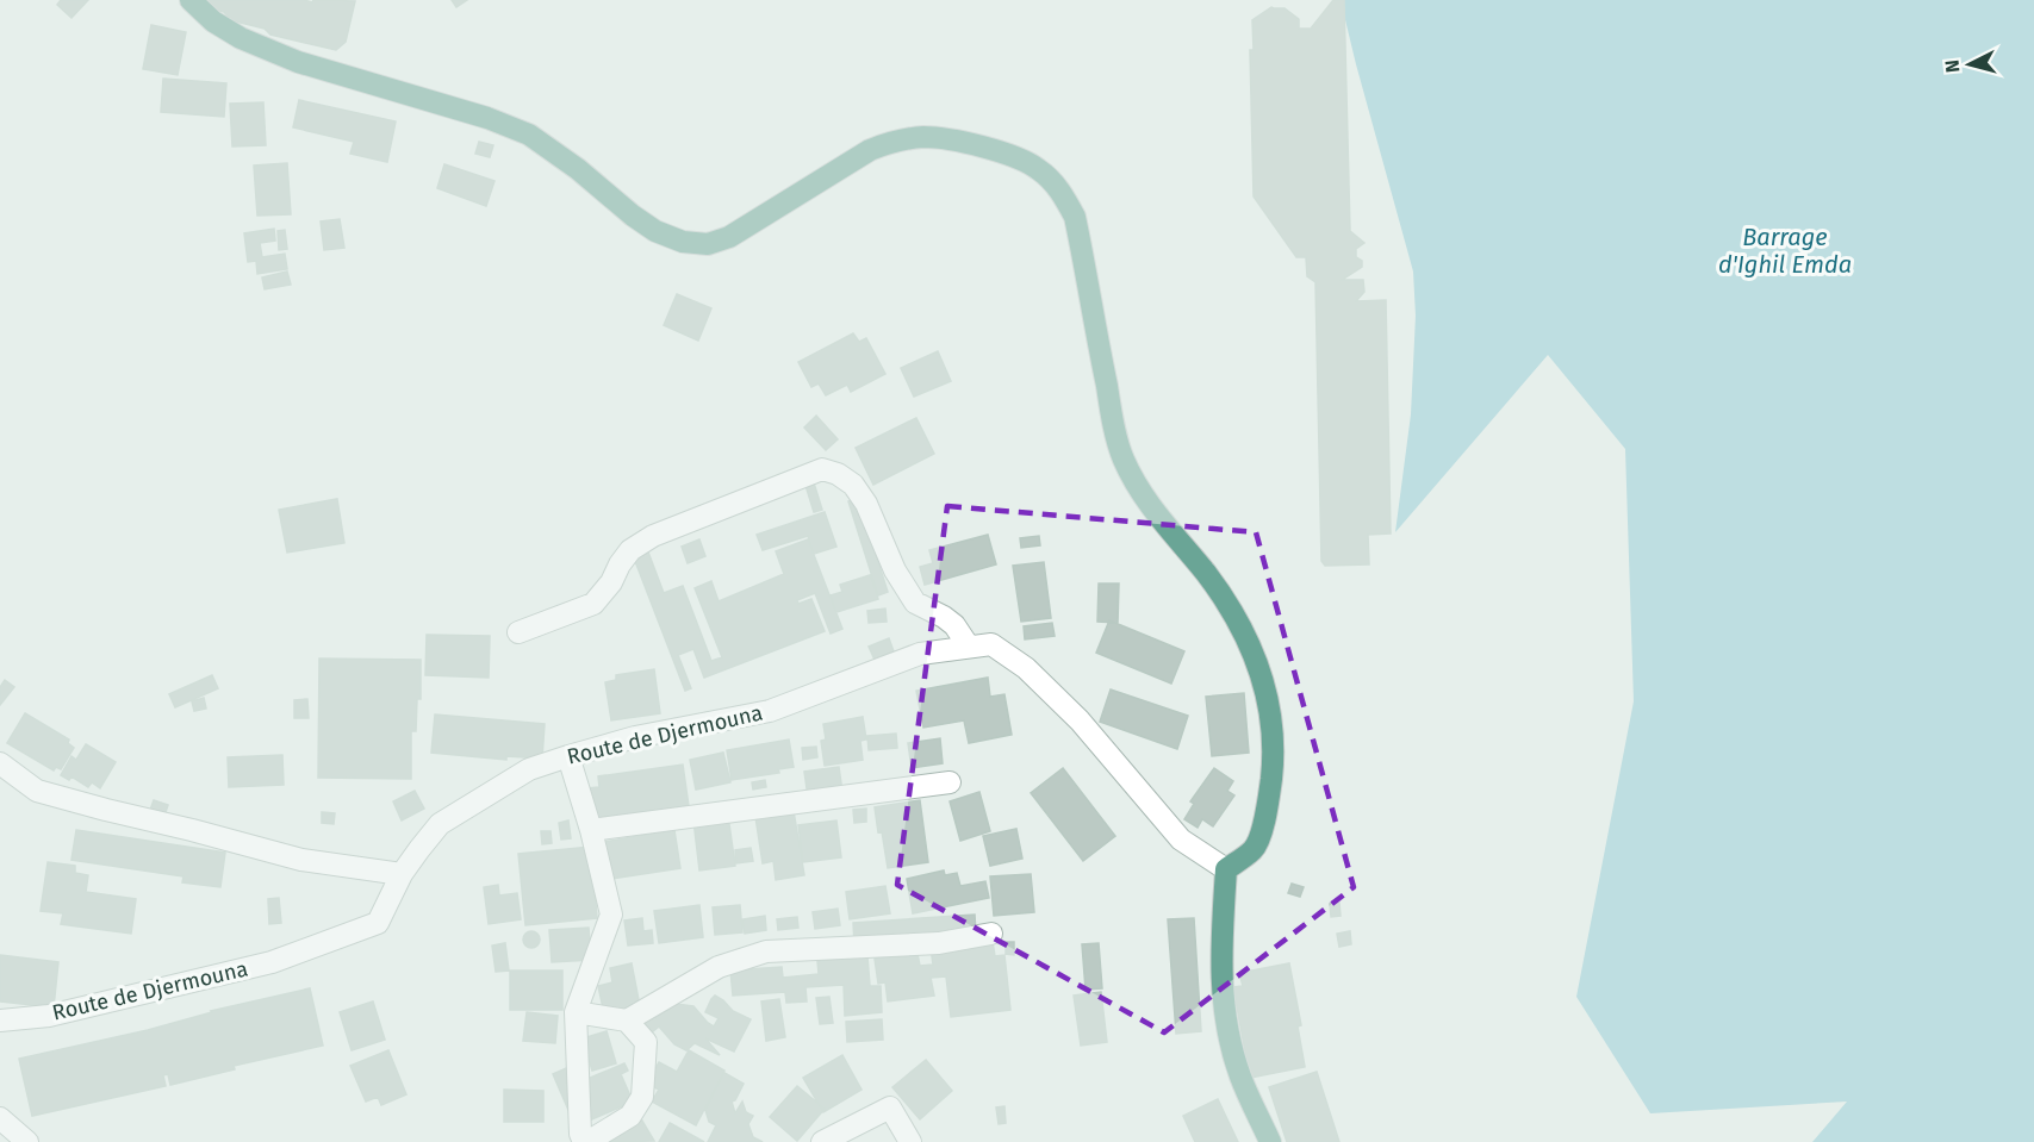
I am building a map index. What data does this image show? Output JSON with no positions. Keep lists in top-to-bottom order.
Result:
{
  "streets": {
    "street": ["Route de Djermouna"]
  },
  "water": ["Barrage d'Ighil Emda"],
  "north": "left"
}
